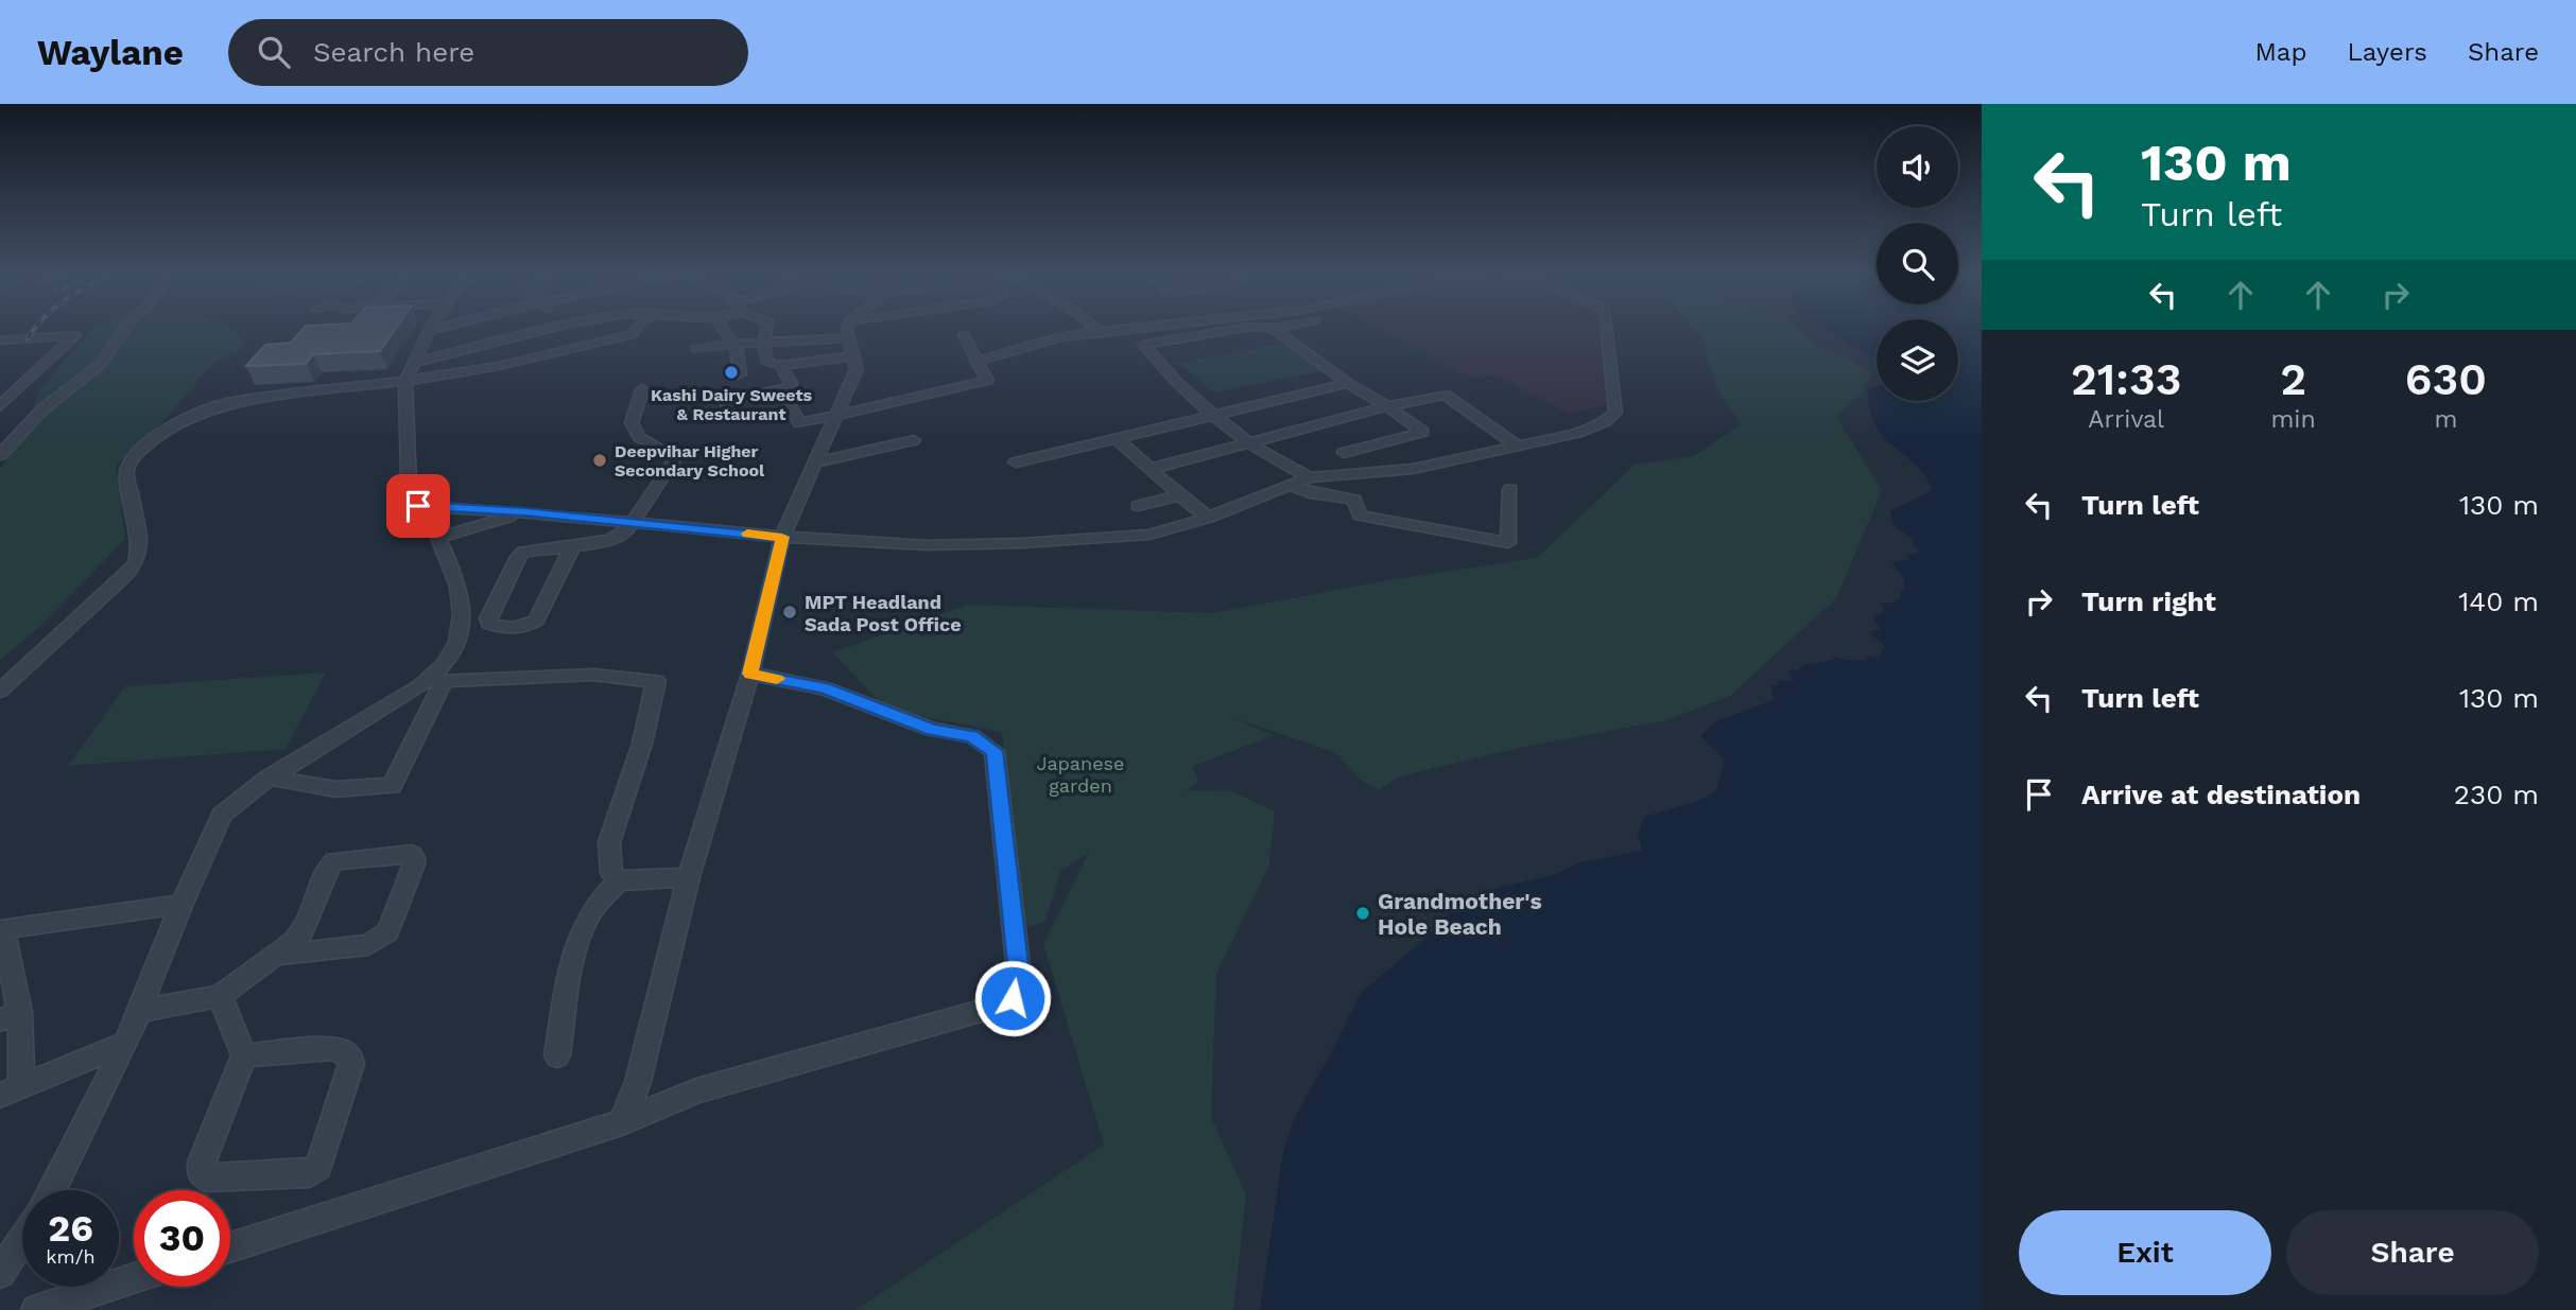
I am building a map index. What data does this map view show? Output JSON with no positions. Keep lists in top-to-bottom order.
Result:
{
  "parks": ["Japanese garden"],
  "places": [
    "Kashi Dairy Sweets & Restaurant",
    "Deepvihar Higher Secondary School",
    "MPT Headland Sada Post Office",
    "Grandmother's Hole Beach"
  ],
  "page": {
    "header": "Waylane",
    "search": "Search here",
    "nav": ["Map", "Layers", "Share"],
    "turn": ["130 m", "Turn left"],
    "eta": [
      "21:33",
      "Arrival",
      "2",
      "min",
      "630",
      "m"
    ],
    "list": [
      {
        "name": "Turn left",
        "value": "130 m"
      },
      {
        "name": "Turn right",
        "value": "140 m"
      },
      {
        "name": "Turn left",
        "value": "130 m"
      },
      {
        "name": "Arrive at destination",
        "value": "230 m"
      }
    ],
    "speed": "26 km/h",
    "limit": "30",
    "buttons": ["Exit", "Share"]
  }
}
